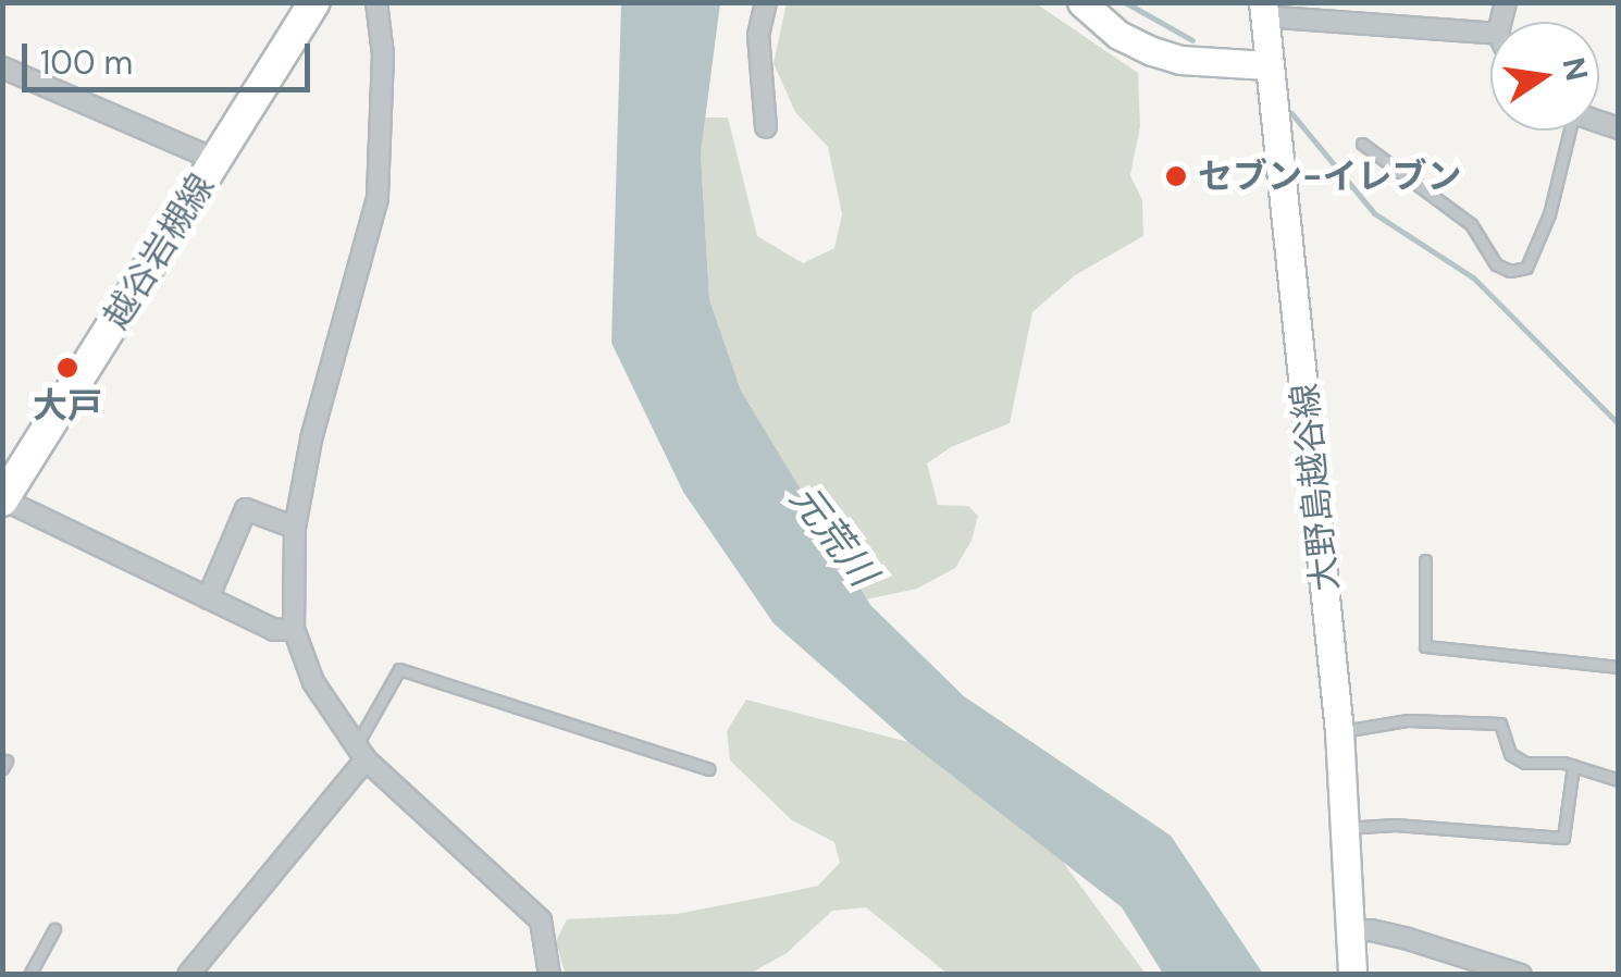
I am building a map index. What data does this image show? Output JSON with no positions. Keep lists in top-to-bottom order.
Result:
{
  "streets": {
    "main road": ["越谷岩槻線", "大野島越谷線"]
  },
  "water": ["元荒川"],
  "places": ["セブン-イレブン", "大戸"],
  "scale_bar": "100 m",
  "north": "right"
}
